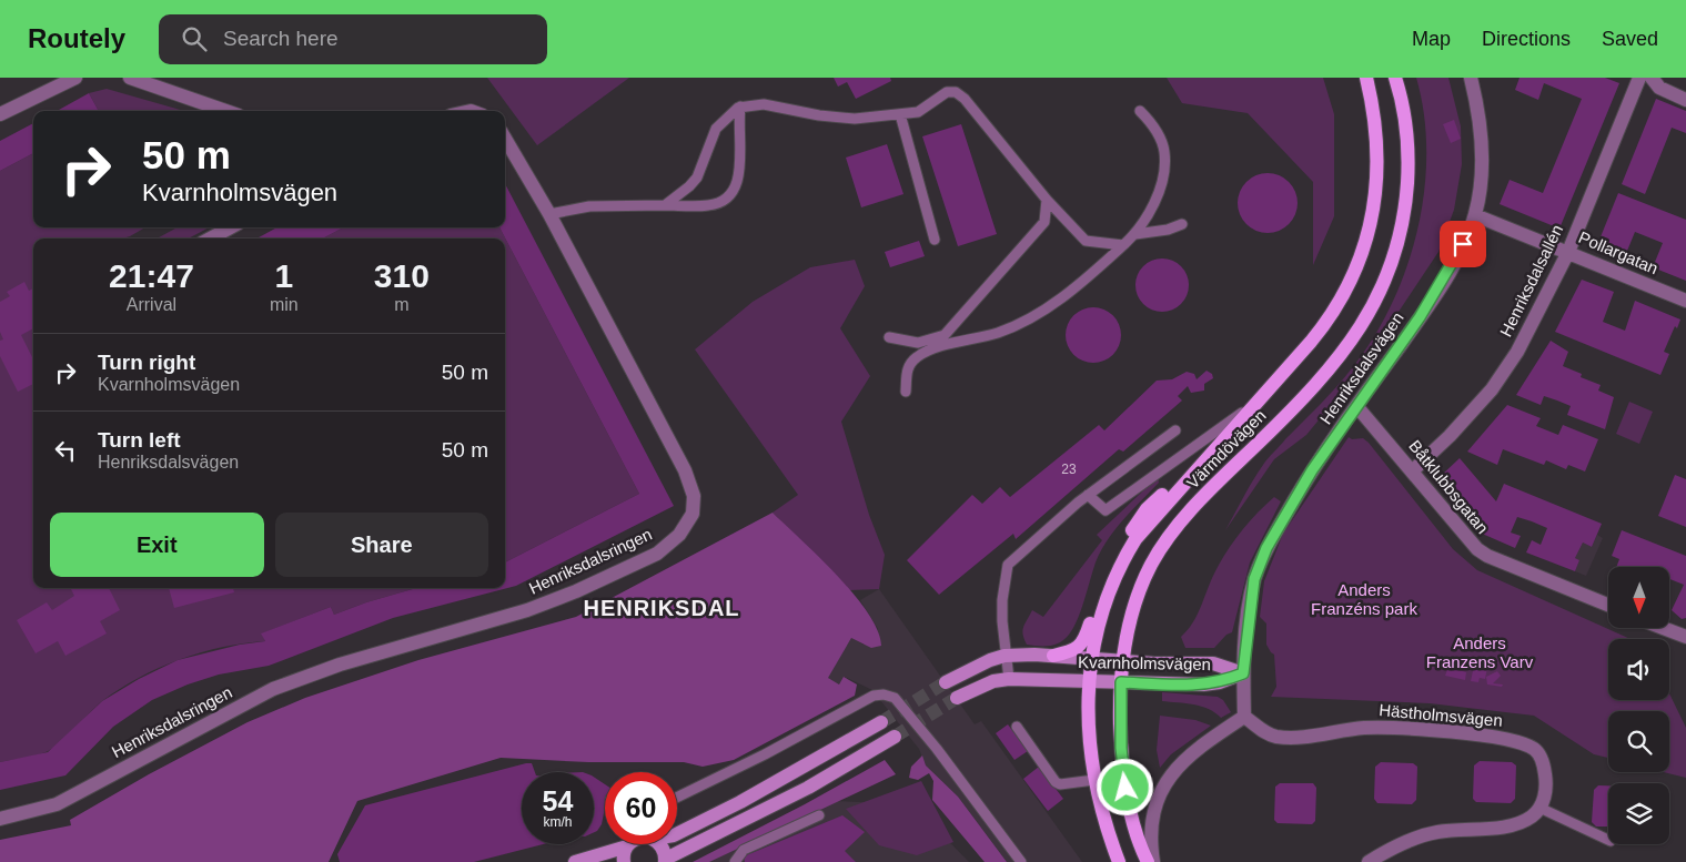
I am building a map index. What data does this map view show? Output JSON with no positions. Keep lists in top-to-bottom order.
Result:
{
  "streets": {
    "main road": ["Värmdövägen"],
    "street": [
      "Pollargatan",
      "Henriksdalsallén",
      "Henriksdalsvägen",
      "Båtklubbsgatan",
      "Henriksdalsringen",
      "Kvarnholmsvägen",
      "Hästholmsvägen"
    ]
  },
  "crossings": [
    ["Pollargatan", "Henriksdalsallén"],
    ["Pollargatan", "Henriksdalsvägen"],
    ["Henriksdalsallén", "Båtklubbsgatan"],
    ["Henriksdalsvägen", "Båtklubbsgatan"],
    ["Henriksdalsvägen", "Kvarnholmsvägen"],
    ["Värmdövägen", "Kvarnholmsvägen"]
  ],
  "districts": ["HENRIKSDAL"],
  "parks": ["Anders Franzéns park", "Anders Franzens Varv"],
  "house_numbers": ["23"],
  "north": "bottom",
  "page": {
    "header": "Routely",
    "search": "Search here",
    "nav": ["Map", "Directions", "Saved"],
    "turn": ["50 m", "Kvarnholmsvägen"],
    "eta": [
      "21:47",
      "Arrival",
      "1",
      "min",
      "310",
      "m"
    ],
    "list": [
      {
        "name": "Turn right",
        "note": "Kvarnholmsvägen",
        "value": "50 m"
      },
      {
        "name": "Turn left",
        "note": "Henriksdalsvägen",
        "value": "50 m"
      }
    ],
    "buttons": ["Exit", "Share"],
    "speed": "54 km/h",
    "limit": "60"
  }
}
